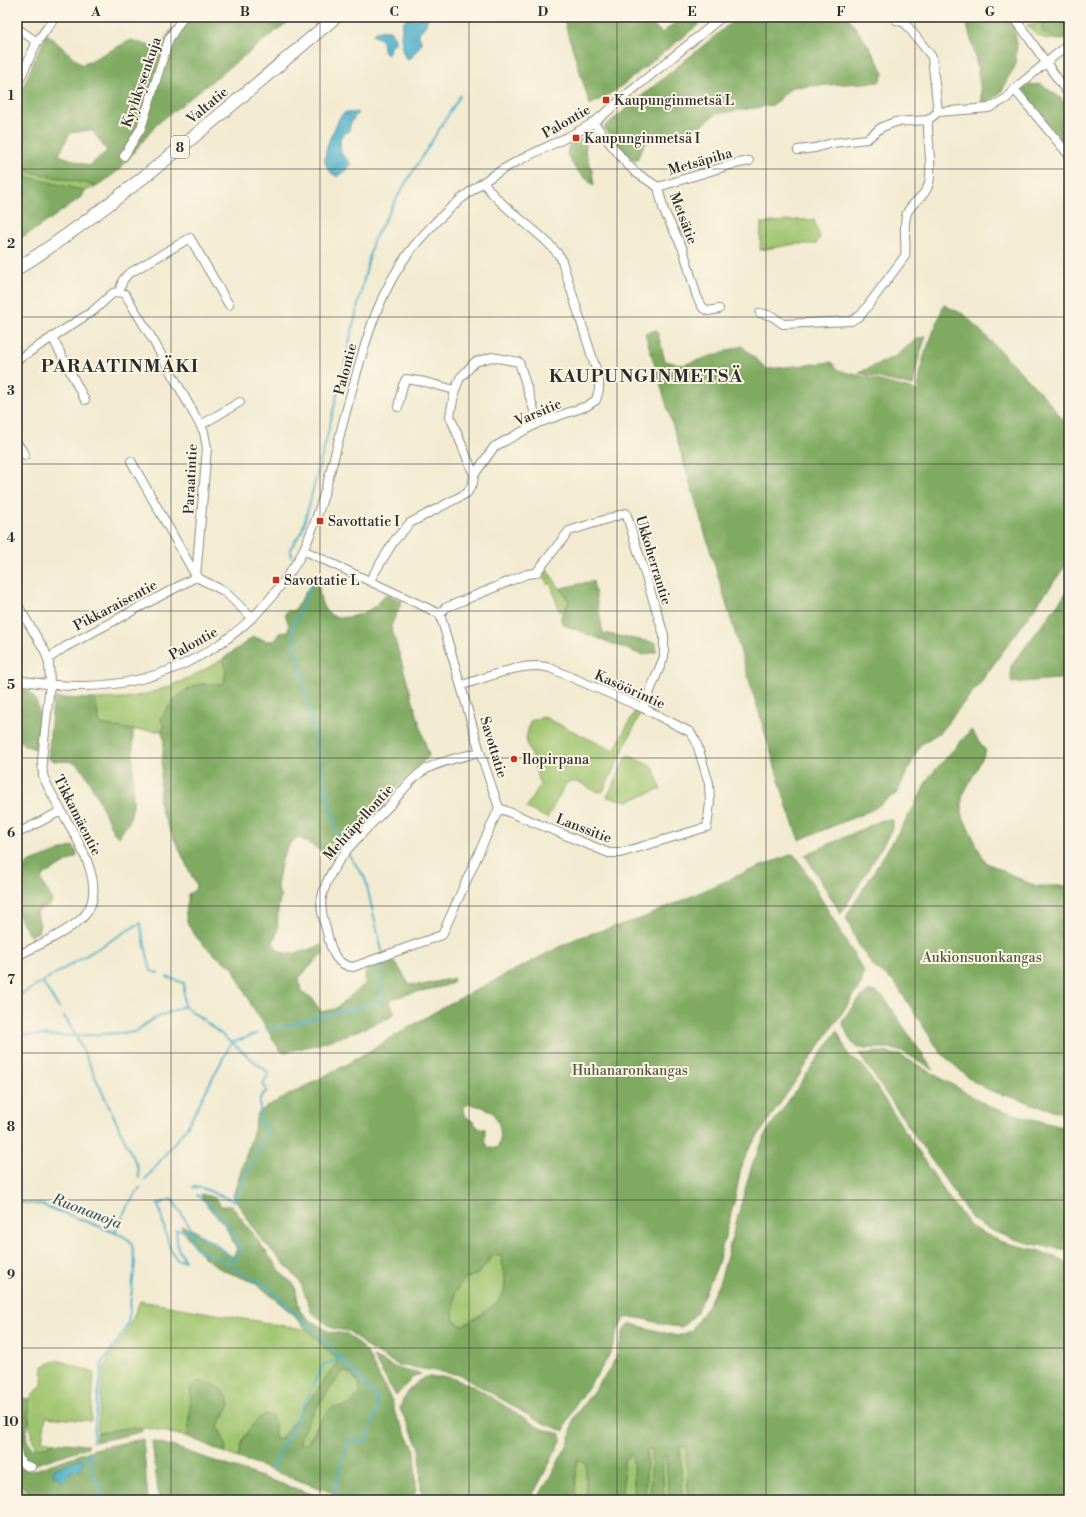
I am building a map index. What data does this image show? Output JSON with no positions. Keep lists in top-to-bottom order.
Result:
{
  "streets": {
    "highway": ["Valtatie", "8"],
    "street": [
      "Kyyhkysenkuja",
      "Palontie",
      "Metsäpiha",
      "Metsätie",
      "Varsitie",
      "Paraatintie",
      "Ukkoherrantie",
      "Pikkaraisentie",
      "Kasöörintie",
      "Savottatie",
      "Tikkamäentie",
      "Mehtäpellontie",
      "Lanssitie"
    ]
  },
  "crossings": [
    ["Palontie", "Metsätie"],
    ["Palontie", "Varsitie"],
    ["Palontie", "Tikkamäentie"],
    ["Metsäpiha", "Metsätie"],
    ["Paraatintie", "Pikkaraisentie"],
    ["Ukkoherrantie", "Kasöörintie"],
    ["Ukkoherrantie", "Savottatie"],
    ["Pikkaraisentie", "Tikkamäentie"],
    ["Kasöörintie", "Savottatie"],
    ["Kasöörintie", "Lanssitie"],
    ["Savottatie", "Mehtäpellontie"],
    ["Savottatie", "Lanssitie"],
    ["Mehtäpellontie", "Lanssitie"]
  ],
  "districts": ["PARAATINMÄKI", "KAUPUNGINMETSÄ"],
  "water": ["Ruonanoja"],
  "parks": ["Aukionsuonkangas", "Huhanaronkangas"],
  "places": {
    "transit": [
      "Kaupunginmetsä L",
      "Kaupunginmetsä I",
      "Savottatie I",
      "Savottatie L"
    ],
    "other": ["Ilopirpana"]
  },
  "grid": {
    "columns": [
      "A",
      "B",
      "C",
      "D",
      "E",
      "F",
      "G"
    ],
    "rows": [
      "1",
      "2",
      "3",
      "4",
      "5",
      "6",
      "7",
      "8",
      "9",
      "10"
    ]
  }
}
